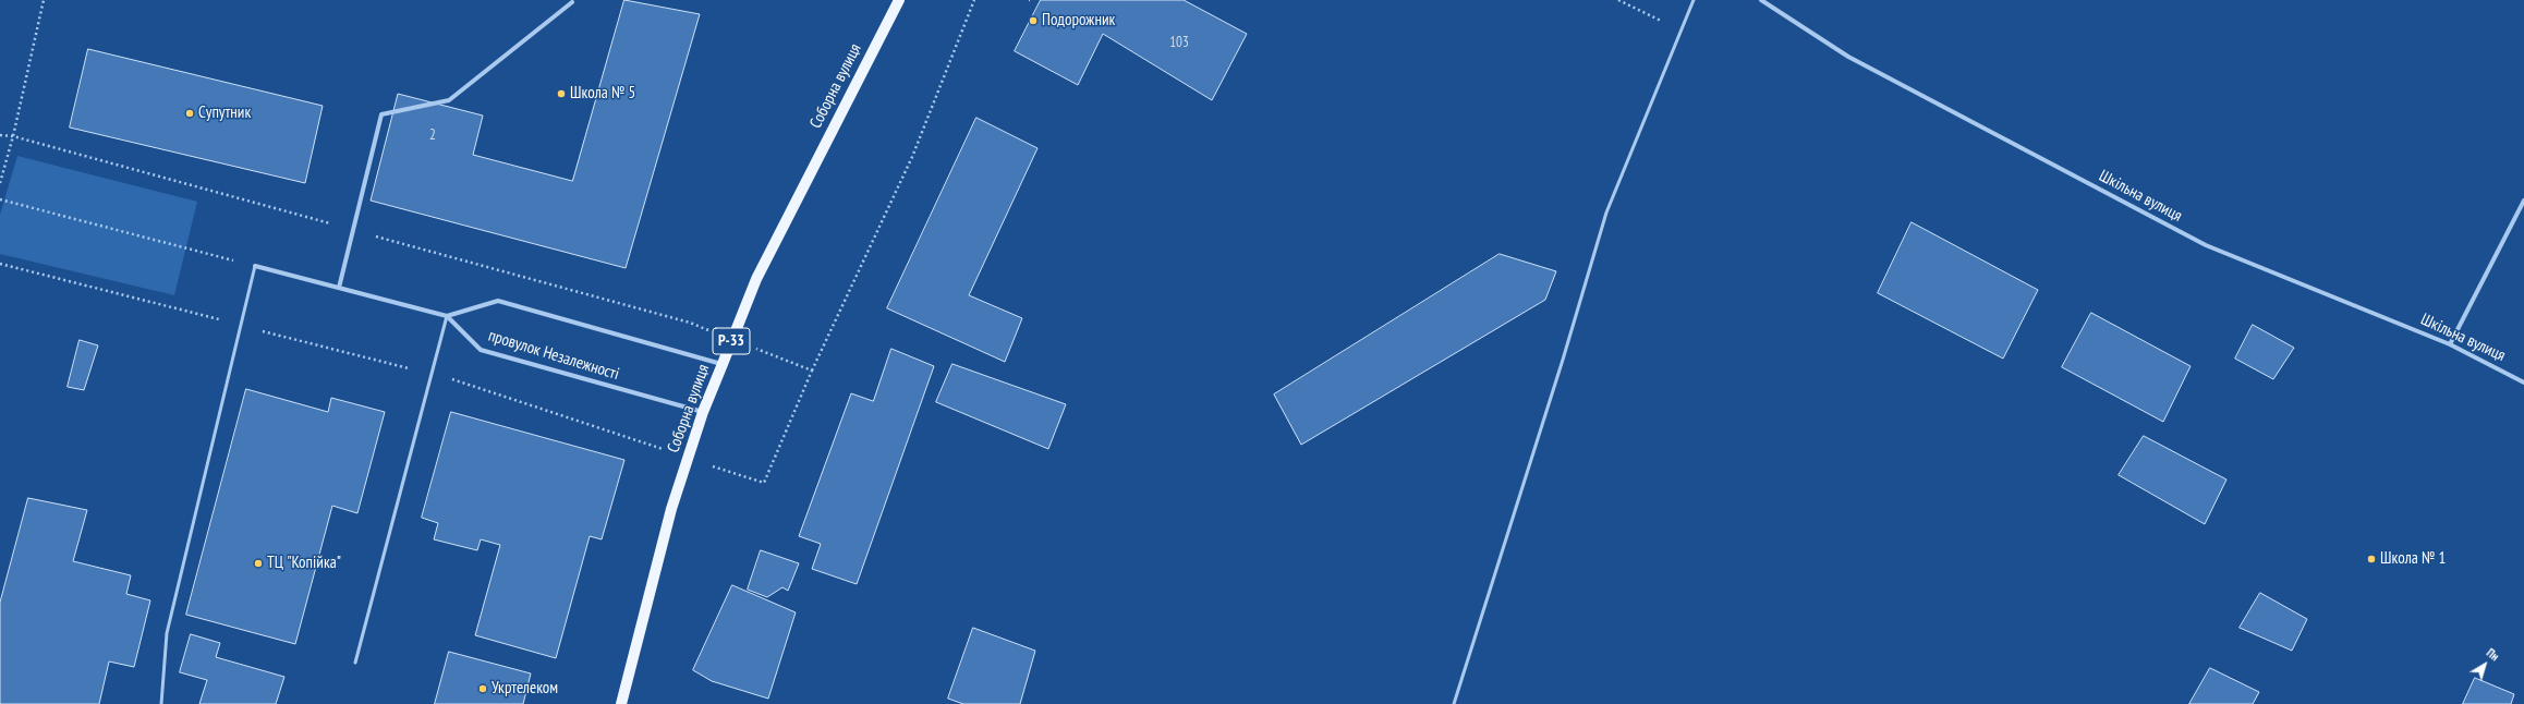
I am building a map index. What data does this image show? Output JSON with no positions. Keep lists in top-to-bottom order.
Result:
{
  "streets": {
    "main road": ["Соборна вулиця", "Р-33"],
    "street": ["Шкільна вулиця", "провулок Незалежності"]
  },
  "crossings": [
    ["Соборна вулиця", "провулок Незалежності"]
  ],
  "places": [
    "Подорожник",
    "Школа № 5",
    "Супутник",
    "Школа № 1",
    "ТЦ \"Копійка\"",
    "Укртелеком"
  ],
  "house_numbers": ["103", "2"],
  "north": "top right"
}
